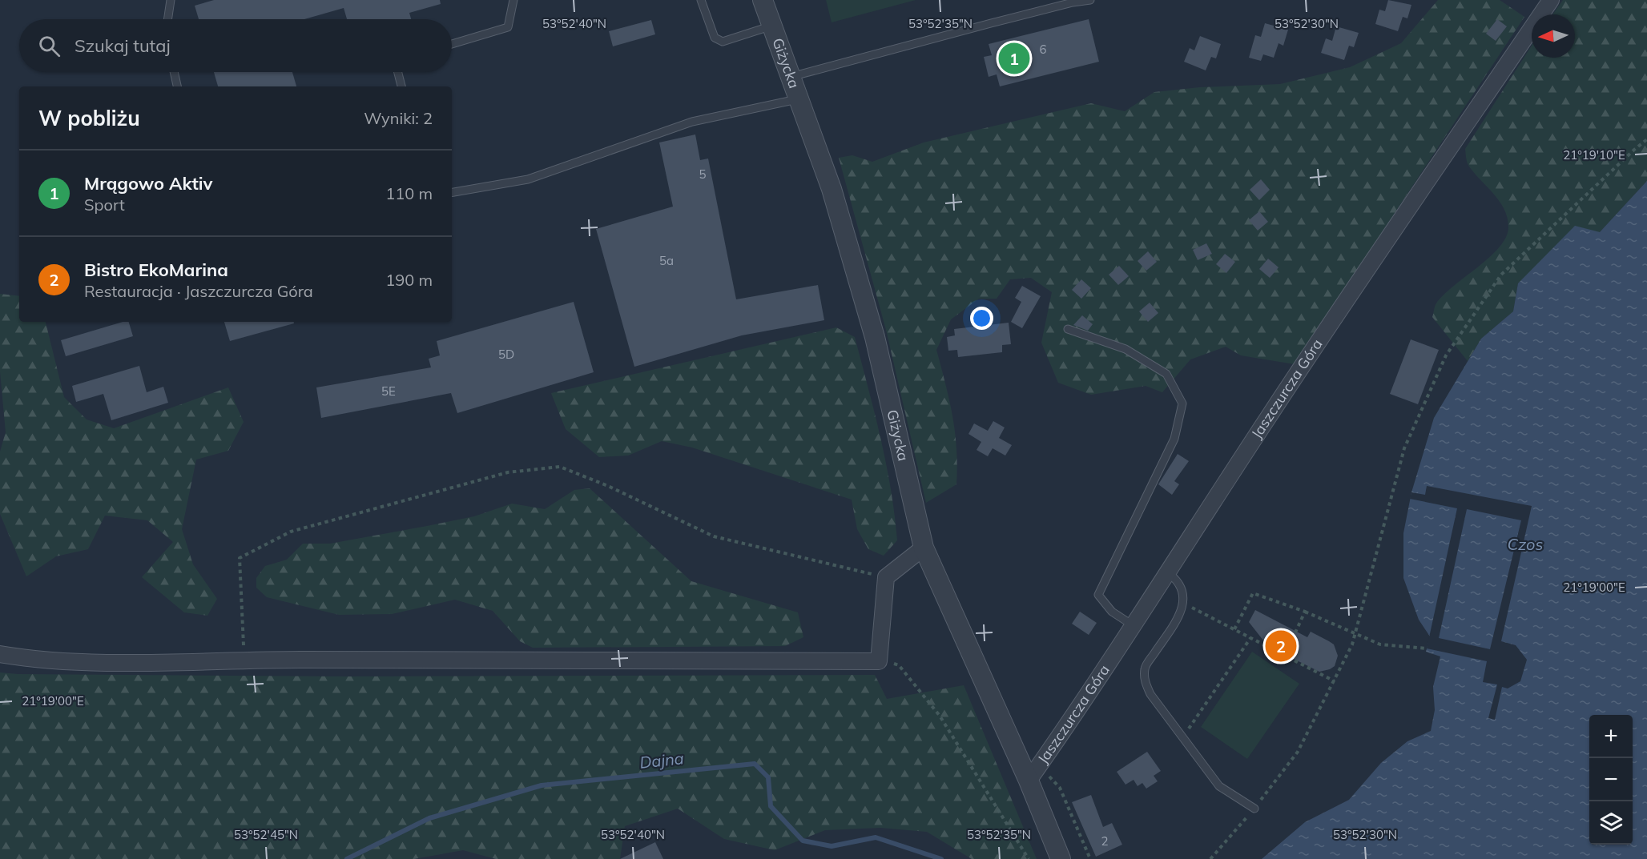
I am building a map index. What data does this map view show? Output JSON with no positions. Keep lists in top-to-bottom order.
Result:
{
  "streets": {
    "street": ["Giżycka", "Jaszczurcza Góra"]
  },
  "crossings": [
    ["Giżycka", "Jaszczurcza Góra"]
  ],
  "water": ["Czos", "Dajna"],
  "house_numbers": [
    "6",
    "5",
    "5a",
    "5D",
    "5E",
    "2"
  ],
  "north": "left",
  "page": {
    "search": "Szukaj tutaj",
    "pins": ["1", "2"],
    "heading": ["W pobliżu", "Wyniki: 2"],
    "list": [
      {
        "mark": "1",
        "name": "Mrągowo Aktiv",
        "note": "Sport",
        "value": "110 m"
      },
      {
        "mark": "2",
        "name": "Bistro EkoMarina",
        "note": "Restauracja · Jaszczurcza Góra",
        "value": "190 m"
      }
    ],
    "map_buttons": ["+", "−"]
  },
  "coordinates": [
    "53°52'40\"N",
    "53°52'35\"N",
    "53°52'30\"N",
    "21°19'10\"E",
    "21°19'00\"E",
    "53°52'45\"N"
  ]
}
